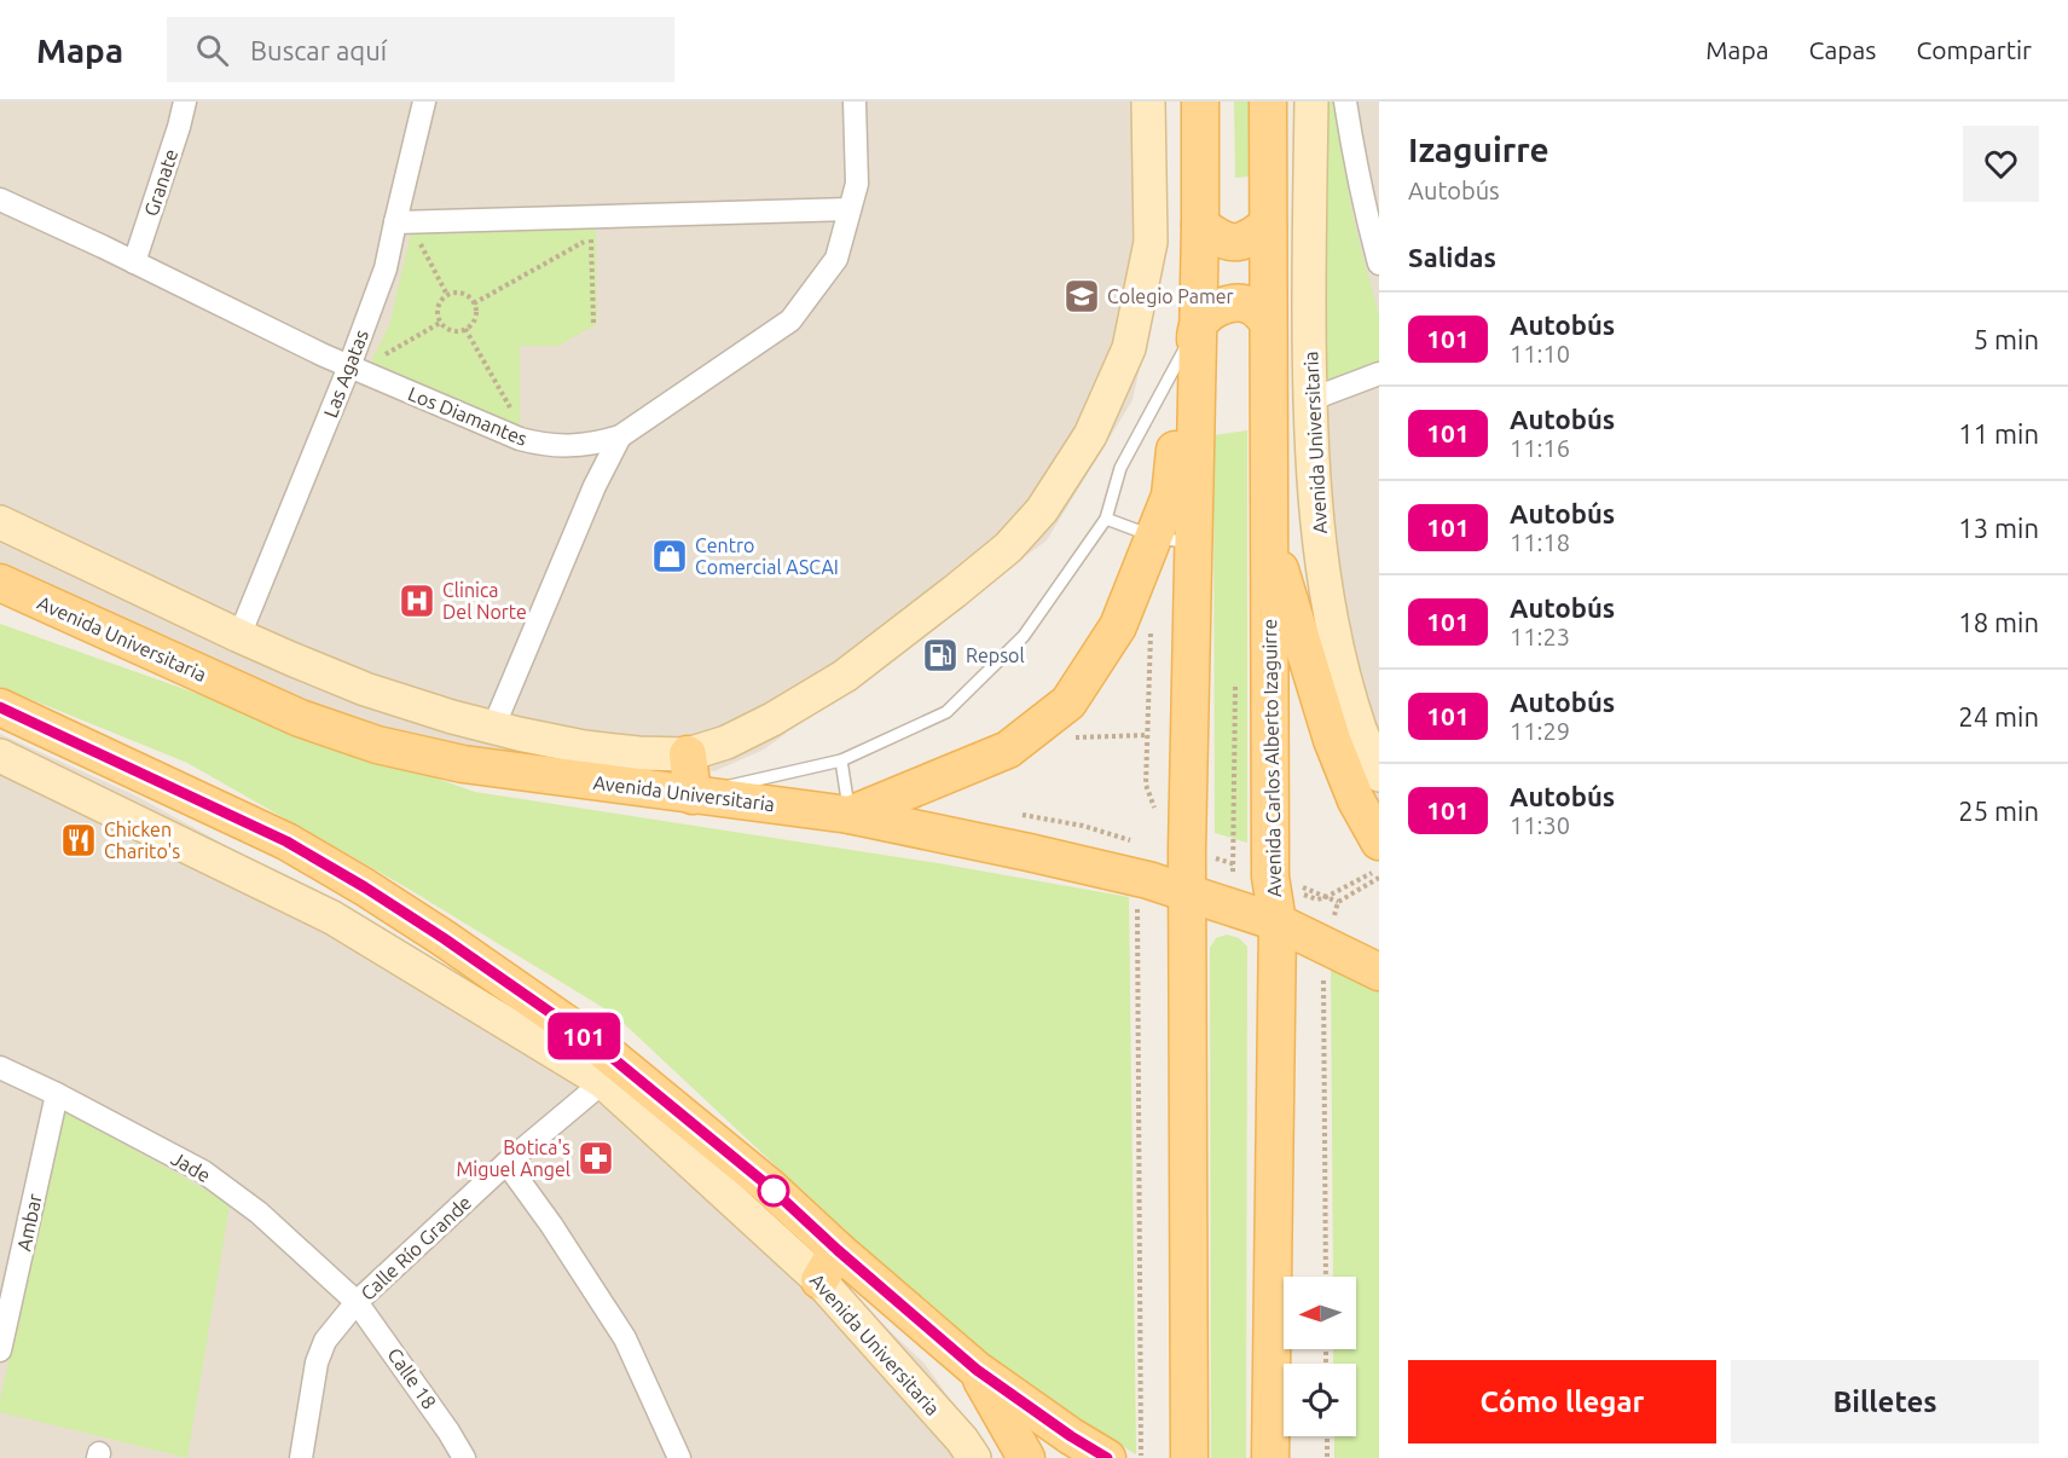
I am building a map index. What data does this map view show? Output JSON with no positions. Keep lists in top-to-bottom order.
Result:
{
  "streets": {
    "main road": ["Avenida Universitaria", "Avenida Carlos Alberto Izaguirre"],
    "street": [
      "Granate",
      "Las Agatas",
      "Los Diamantes",
      "Jade",
      "Ambar",
      "Calle Río Grande",
      "Calle 18"
    ]
  },
  "crossings": [
    ["Granate", "Los Diamantes"],
    ["Las Agatas", "Los Diamantes"],
    ["Las Agatas", "Avenida Universitaria"],
    ["Avenida Universitaria", "Avenida Carlos Alberto Izaguirre"],
    ["Avenida Universitaria", "Calle Río Grande"],
    ["Jade", "Ambar"],
    ["Jade", "Calle Río Grande"],
    ["Jade", "Calle 18"],
    ["Calle Río Grande", "Calle 18"]
  ],
  "places": {
    "school or university": ["Colegio Pamer"],
    "shop": ["Centro Comercial ASCAI"],
    "hospital": ["Clinica Del Norte"],
    "fuel station": ["Repsol"],
    "restaurant": ["Chicken Charito's"],
    "pharmacy": ["Botica's Miguel Angel"]
  },
  "lines": ["bus line 101"],
  "north": "left",
  "page": {
    "header": "Mapa",
    "search": "Buscar aquí",
    "nav": ["Mapa", "Capas", "Compartir"],
    "on_map": "101",
    "heading": [
      ["Izaguirre", "Autobús"],
      "Salidas"
    ],
    "list": [
      {
        "mark": "101",
        "name": "Autobús",
        "note": "11:10",
        "value": "5 min"
      },
      {
        "mark": "101",
        "name": "Autobús",
        "note": "11:16",
        "value": "11 min"
      },
      {
        "mark": "101",
        "name": "Autobús",
        "note": "11:18",
        "value": "13 min"
      },
      {
        "mark": "101",
        "name": "Autobús",
        "note": "11:23",
        "value": "18 min"
      },
      {
        "mark": "101",
        "name": "Autobús",
        "note": "11:29",
        "value": "24 min"
      },
      {
        "mark": "101",
        "name": "Autobús",
        "note": "11:30",
        "value": "25 min"
      }
    ],
    "buttons": ["Cómo llegar", "Billetes"]
  }
}
